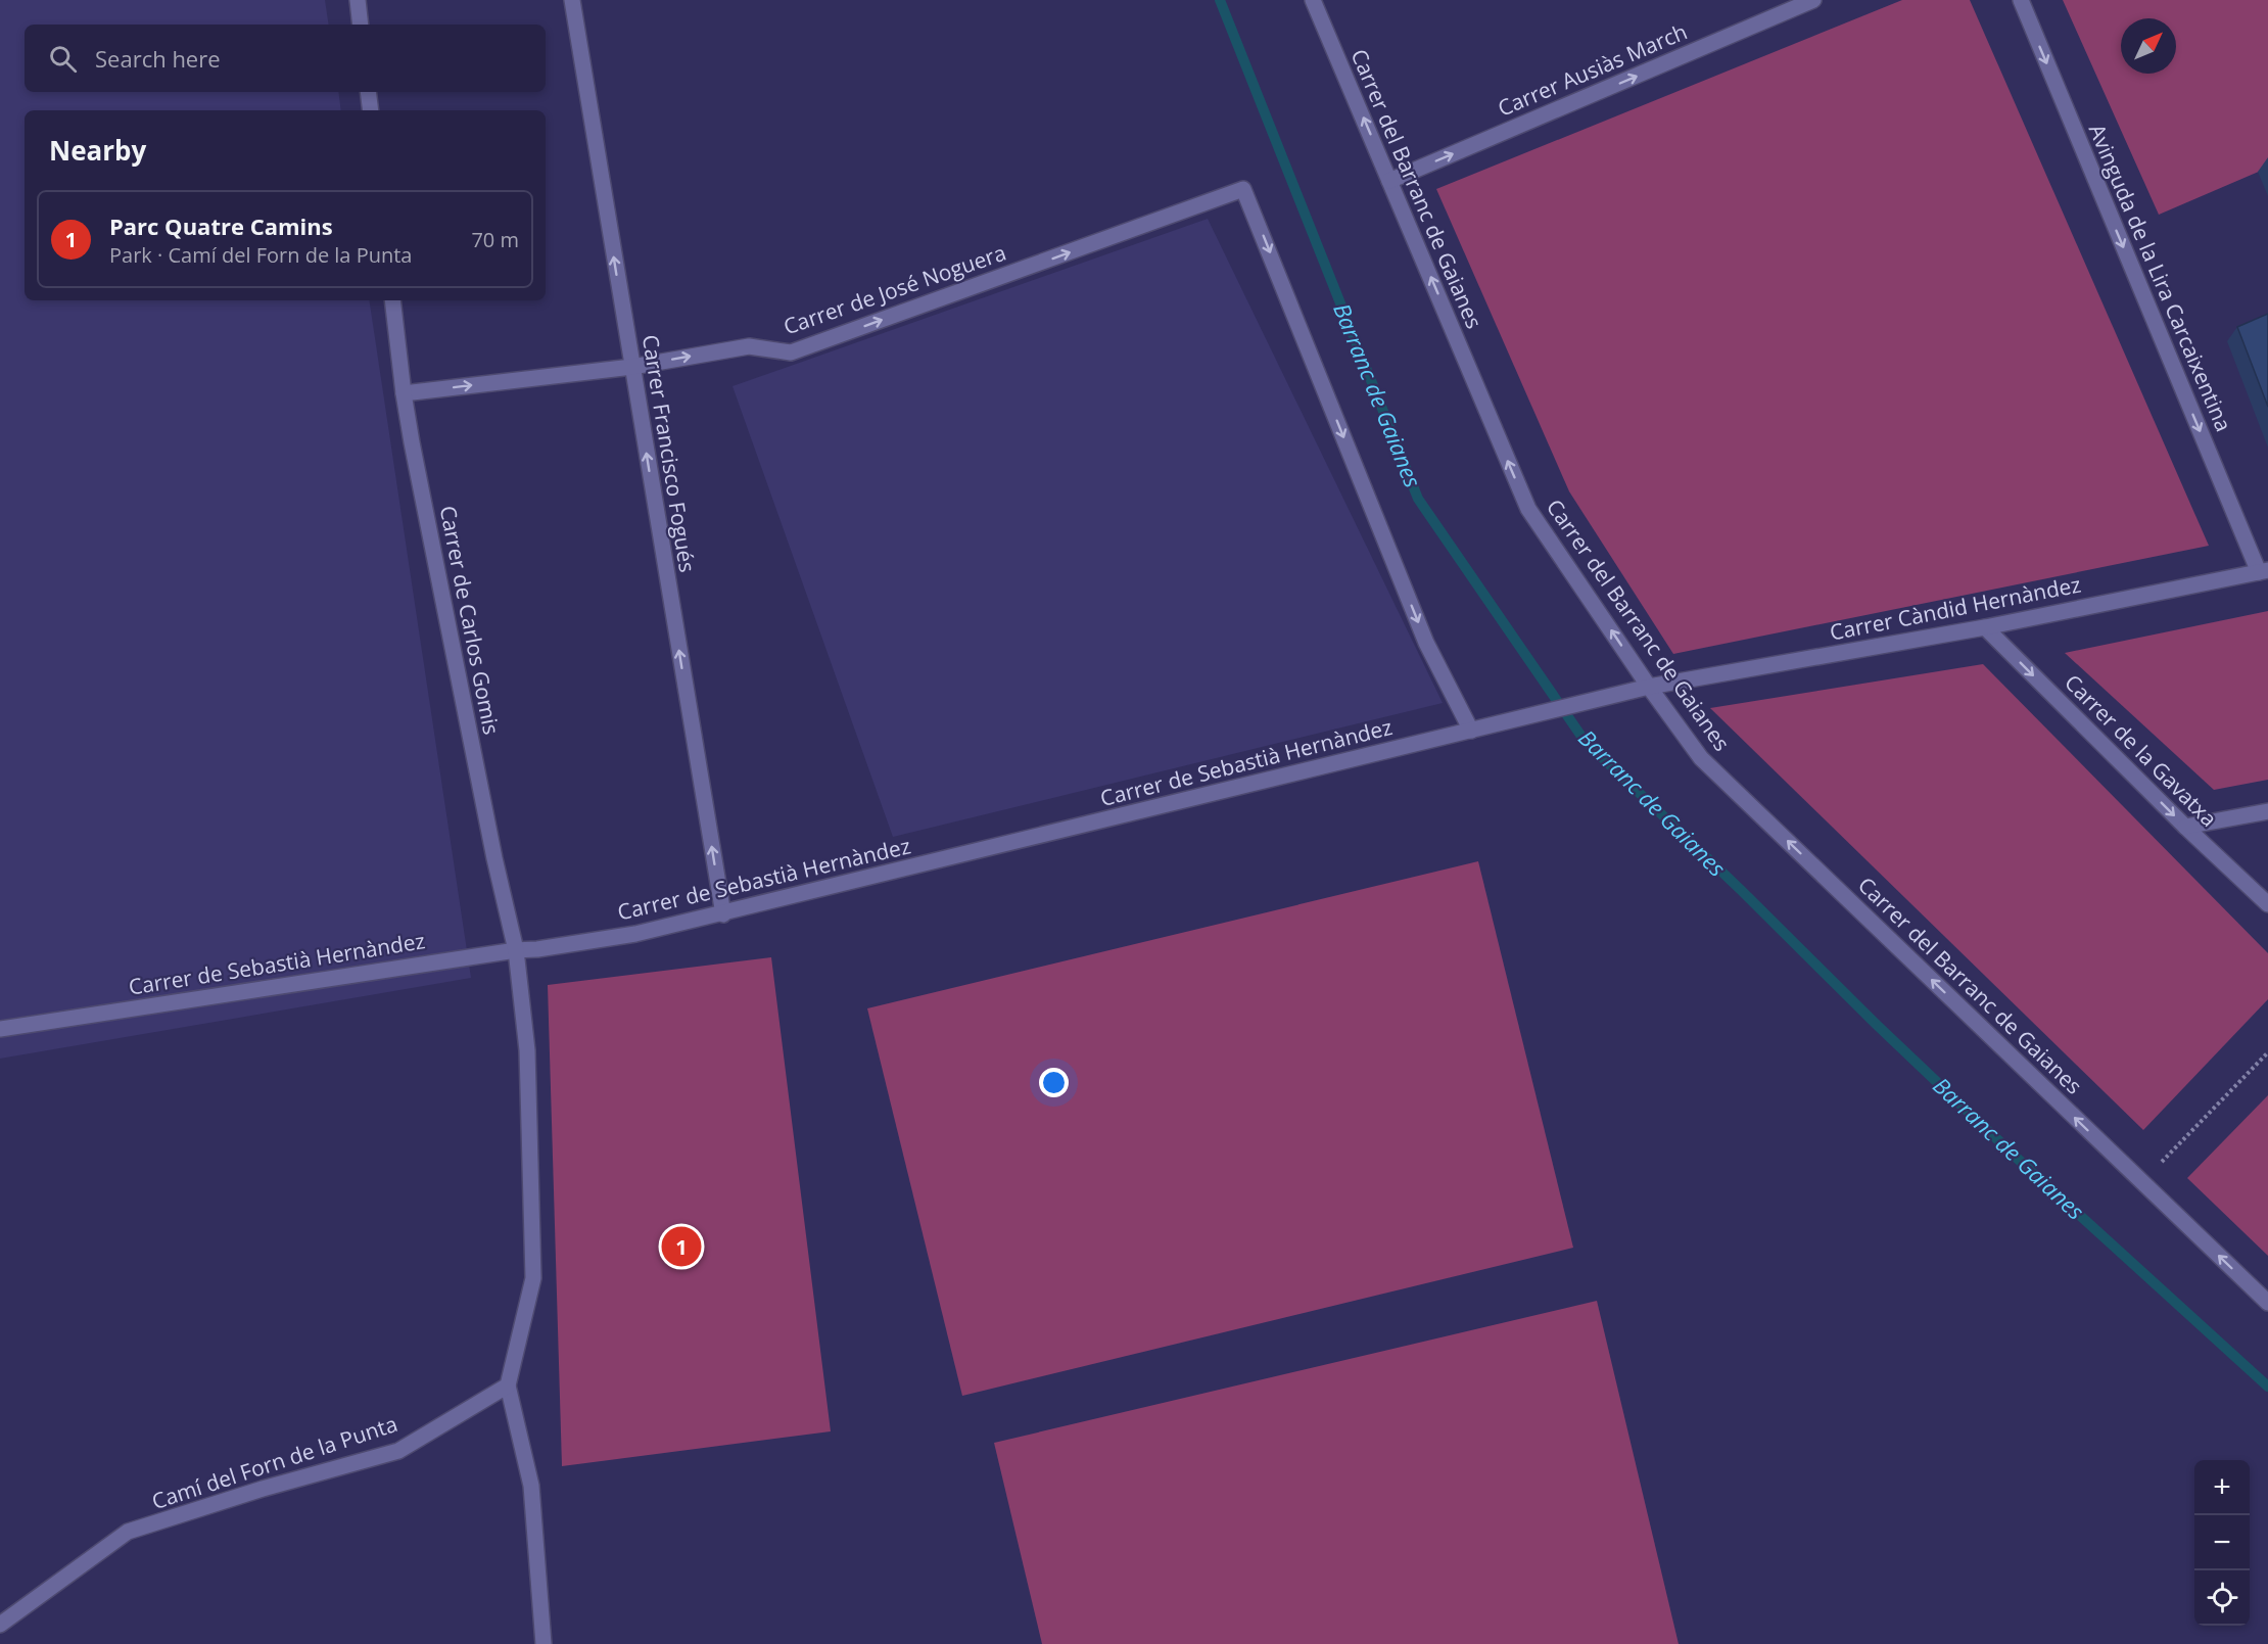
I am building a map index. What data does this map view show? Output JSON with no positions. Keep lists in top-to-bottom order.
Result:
{
  "streets": {
    "street": [
      "Carrer Ausiàs March",
      "Carrer del Barranc de Gaianes",
      "Avinguda de la Lira Carcaixentina",
      "Carrer de José Noguera",
      "Carrer Francisco Fogués",
      "Carrer Càndid Hernàndez",
      "Carrer de Carlos Gomis",
      "Carrer de la Gavatxa",
      "Carrer de Sebastià Hernàndez",
      "Camí del Forn de la Punta"
    ]
  },
  "crossings": [
    ["Carrer Ausiàs March", "Carrer del Barranc de Gaianes"],
    ["Carrer del Barranc de Gaianes", "Carrer Càndid Hernàndez"],
    ["Carrer del Barranc de Gaianes", "Carrer de Sebastià Hernàndez"],
    ["Avinguda de la Lira Carcaixentina", "Carrer Càndid Hernàndez"],
    ["Carrer de José Noguera", "Carrer Francisco Fogués"],
    ["Carrer de José Noguera", "Carrer de Carlos Gomis"],
    ["Carrer de José Noguera", "Carrer de Sebastià Hernàndez"],
    ["Carrer Francisco Fogués", "Carrer de Sebastià Hernàndez"],
    ["Carrer Càndid Hernàndez", "Carrer de la Gavatxa"],
    ["Carrer Càndid Hernàndez", "Carrer de Sebastià Hernàndez"],
    ["Carrer de Carlos Gomis", "Carrer de Sebastià Hernàndez"]
  ],
  "one_way": [
    "Carrer Ausiàs March",
    "Carrer del Barranc de Gaianes",
    "Avinguda de la Lira Carcaixentina",
    "Carrer Francisco Fogués",
    "Carrer de la Gavatxa"
  ],
  "water": ["Barranc de Gaianes"],
  "north": "top right",
  "page": {
    "search": "Search here",
    "heading": "Nearby",
    "list": [
      {
        "mark": "1",
        "name": "Parc Quatre Camins",
        "note": "Park · Camí del Forn de la Punta",
        "value": "70 m"
      }
    ],
    "pins": "1",
    "map_buttons": ["+", "−"]
  }
}
